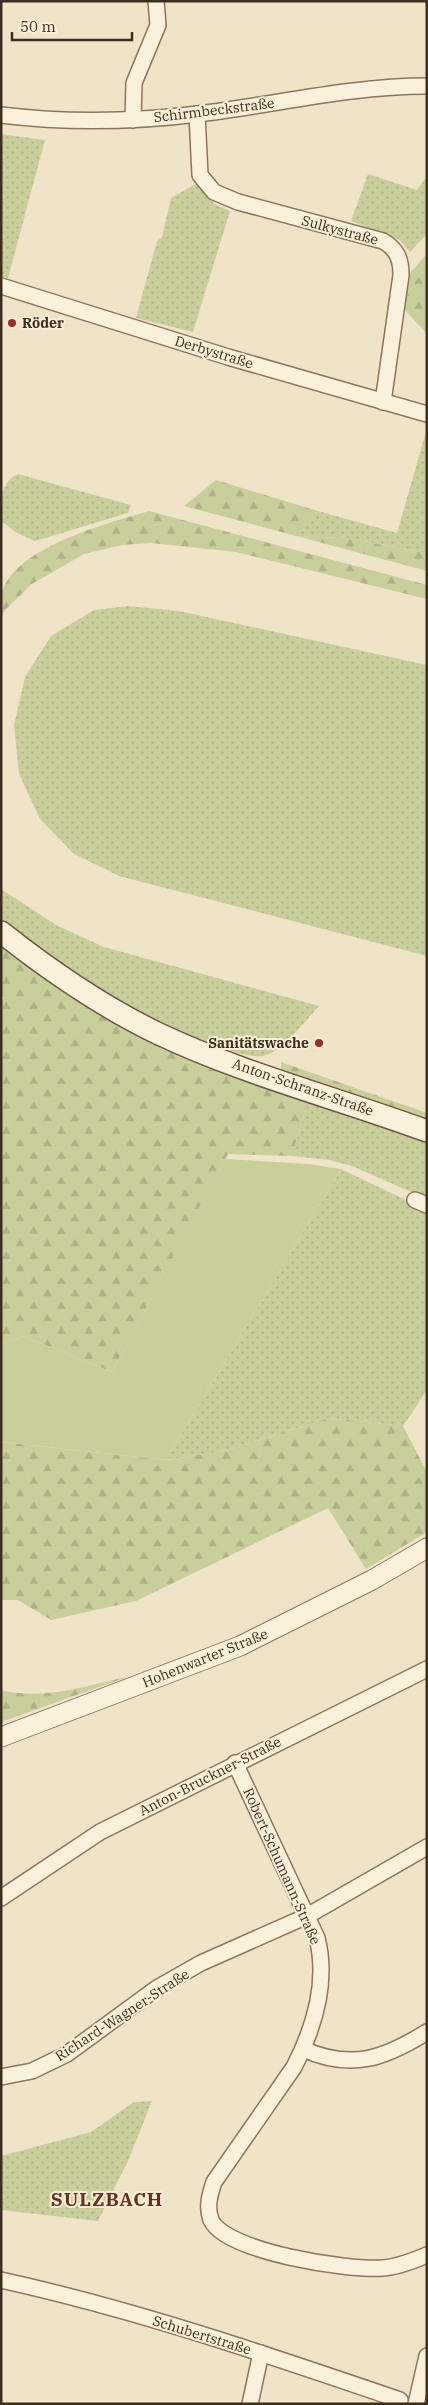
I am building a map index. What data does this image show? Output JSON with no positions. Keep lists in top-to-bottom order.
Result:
{
  "streets": {
    "main road": ["Anton-Schranz-Straße"],
    "street": [
      "Schirmbeckstraße",
      "Sulkystraße",
      "Derbystraße",
      "Hohenwarter Straße",
      "Anton-Bruckner-Straße",
      "Robert-Schumann-Straße",
      "Richard-Wagner-Straße",
      "Schubertstraße"
    ]
  },
  "crossings": [
    ["Schirmbeckstraße", "Sulkystraße"],
    ["Sulkystraße", "Derbystraße"],
    ["Anton-Bruckner-Straße", "Robert-Schumann-Straße"],
    ["Robert-Schumann-Straße", "Richard-Wagner-Straße"]
  ],
  "districts": ["SULZBACH"],
  "places": ["Röder", "Sanitätswache"],
  "scale_bar": "50 m"
}
